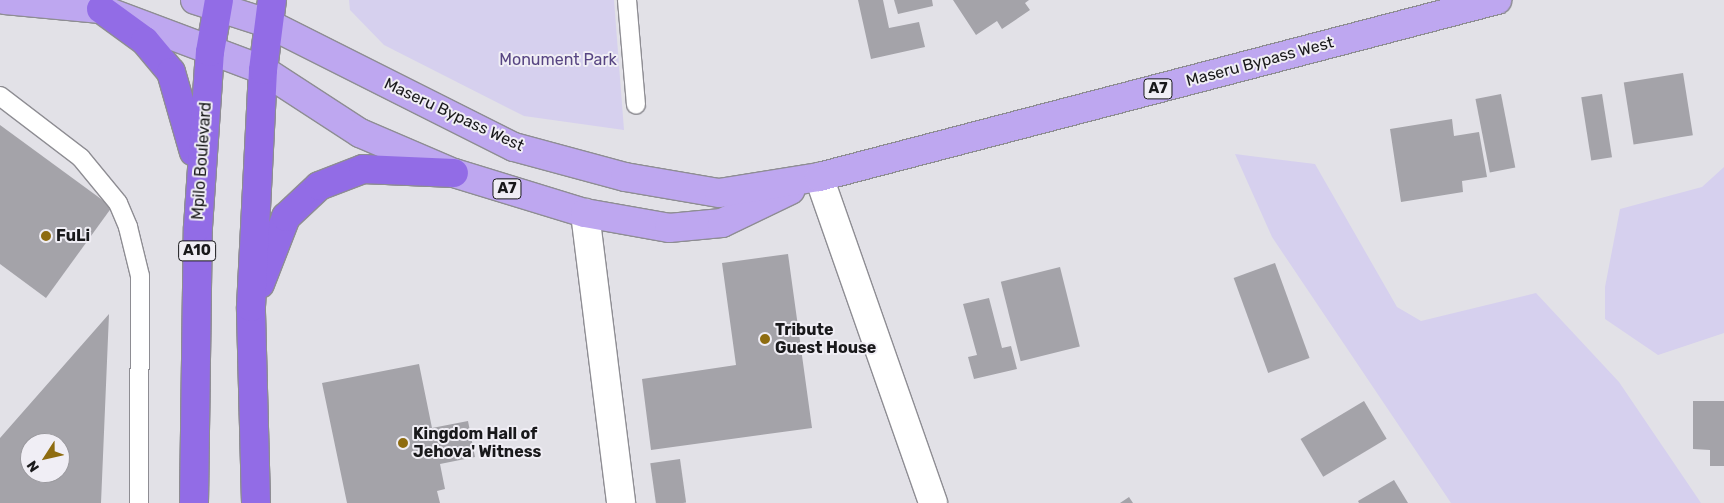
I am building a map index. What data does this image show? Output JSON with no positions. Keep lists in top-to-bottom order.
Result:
{
  "streets": {
    "highway": ["Mpilo Boulevard", "A10"],
    "main road": ["Maseru Bypass West", "A7"]
  },
  "crossings": [
    ["Maseru Bypass West", "Mpilo Boulevard"]
  ],
  "parks": ["Monument Park"],
  "places": ["FuLi", "Tribute Guest House", "Kingdom Hall of Jehova' Witness"],
  "north": "bottom left"
}
